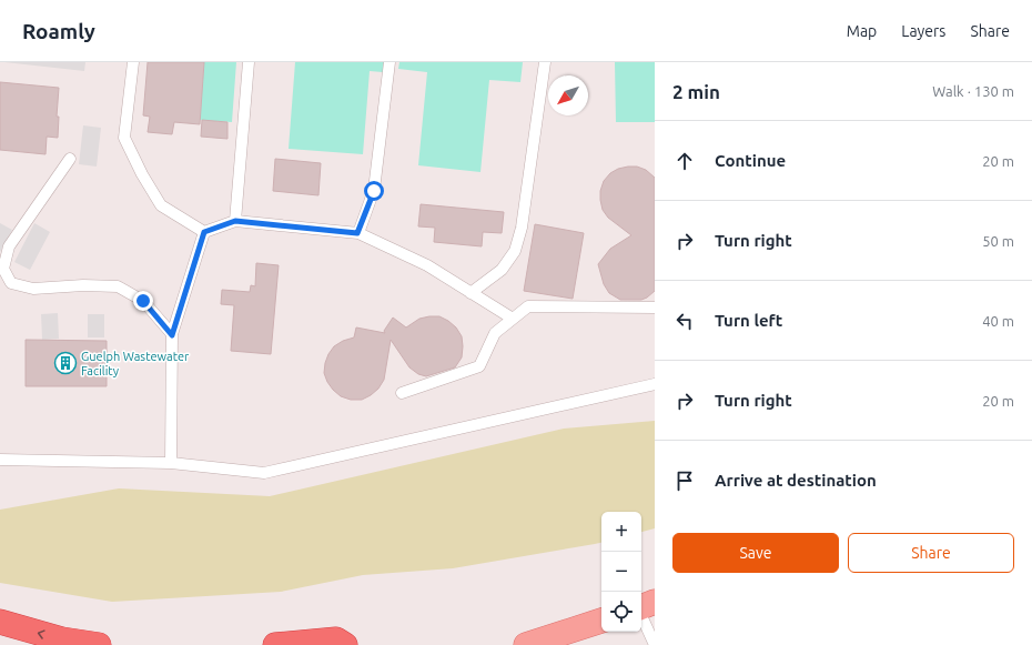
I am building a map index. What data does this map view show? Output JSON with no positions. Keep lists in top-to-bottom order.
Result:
{
  "places": {
    "building": ["Guelph Wastewater Facility"]
  },
  "north": "bottom left",
  "page": {
    "header": "Roamly",
    "nav": ["Map", "Layers", "Share"],
    "heading": ["2 min", "Walk · 130 m"],
    "list": [
      ["Continue", "20 m"],
      ["Turn right", "50 m"],
      ["Turn left", "40 m"],
      ["Turn right", "20 m"],
      "Arrive at destination"
    ],
    "map_buttons": ["+", "−"],
    "buttons": ["Save", "Share"]
  }
}
